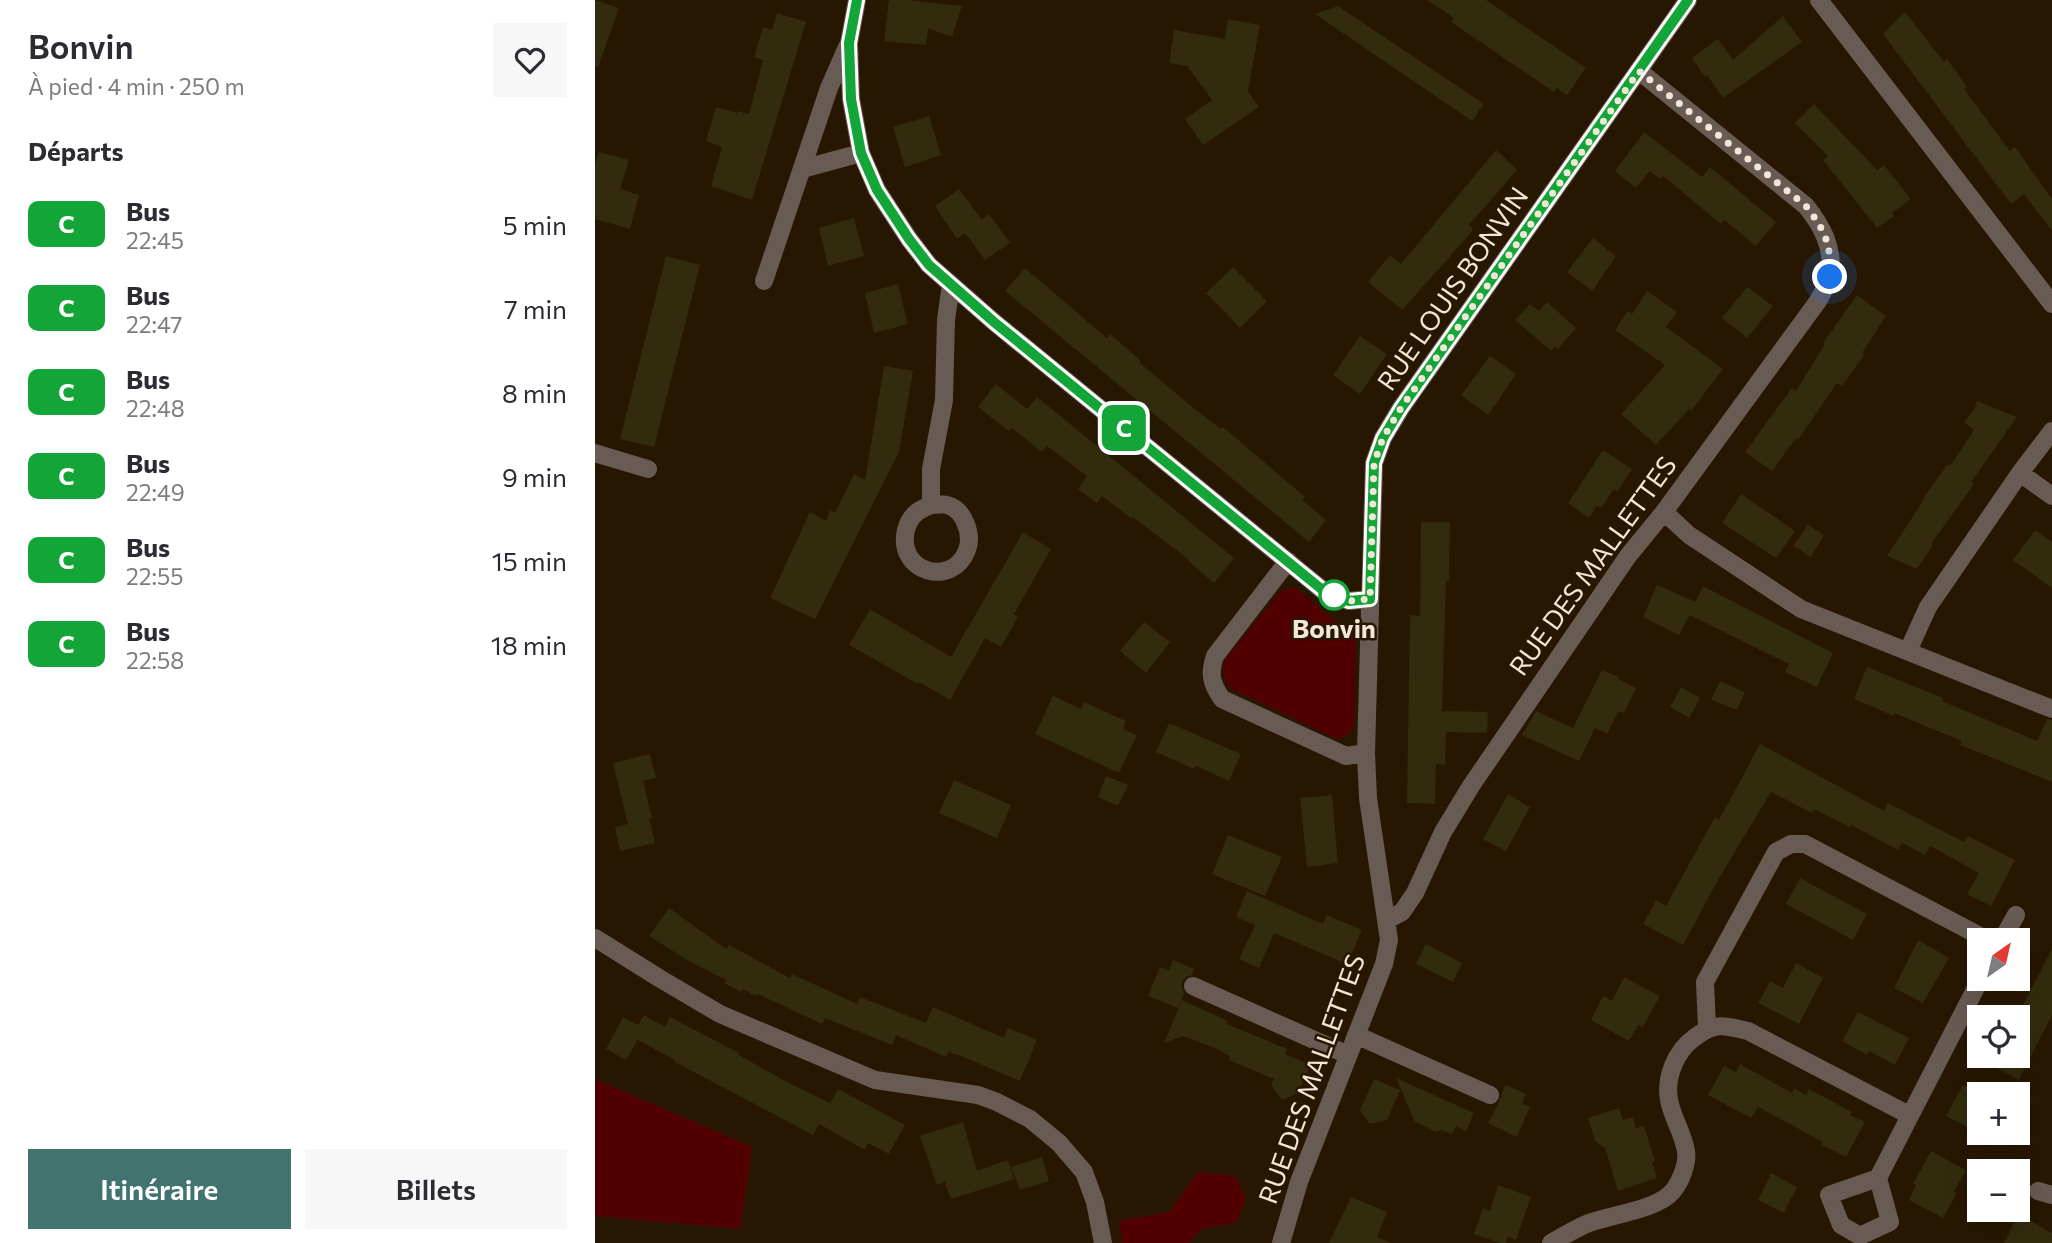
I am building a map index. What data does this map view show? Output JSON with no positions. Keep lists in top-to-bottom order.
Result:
{
  "streets": {
    "street": ["RUE LOUIS BONVIN", "RUE DES MALLETTES"]
  },
  "crossings": [
    ["RUE LOUIS BONVIN", "RUE DES MALLETTES"]
  ],
  "places": ["Bonvin"],
  "lines": ["bus line C"],
  "north": "top right",
  "page": {
    "heading": [
      ["Bonvin", "À pied · 4 min · 250 m"],
      "Départs"
    ],
    "on_map": "C",
    "list": [
      {
        "mark": "C",
        "name": "Bus",
        "note": "22:45",
        "value": "5 min"
      },
      {
        "mark": "C",
        "name": "Bus",
        "note": "22:47",
        "value": "7 min"
      },
      {
        "mark": "C",
        "name": "Bus",
        "note": "22:48",
        "value": "8 min"
      },
      {
        "mark": "C",
        "name": "Bus",
        "note": "22:49",
        "value": "9 min"
      },
      {
        "mark": "C",
        "name": "Bus",
        "note": "22:55",
        "value": "15 min"
      },
      {
        "mark": "C",
        "name": "Bus",
        "note": "22:58",
        "value": "18 min"
      }
    ],
    "map_buttons": ["+", "−"],
    "buttons": ["Itinéraire", "Billets"]
  }
}
